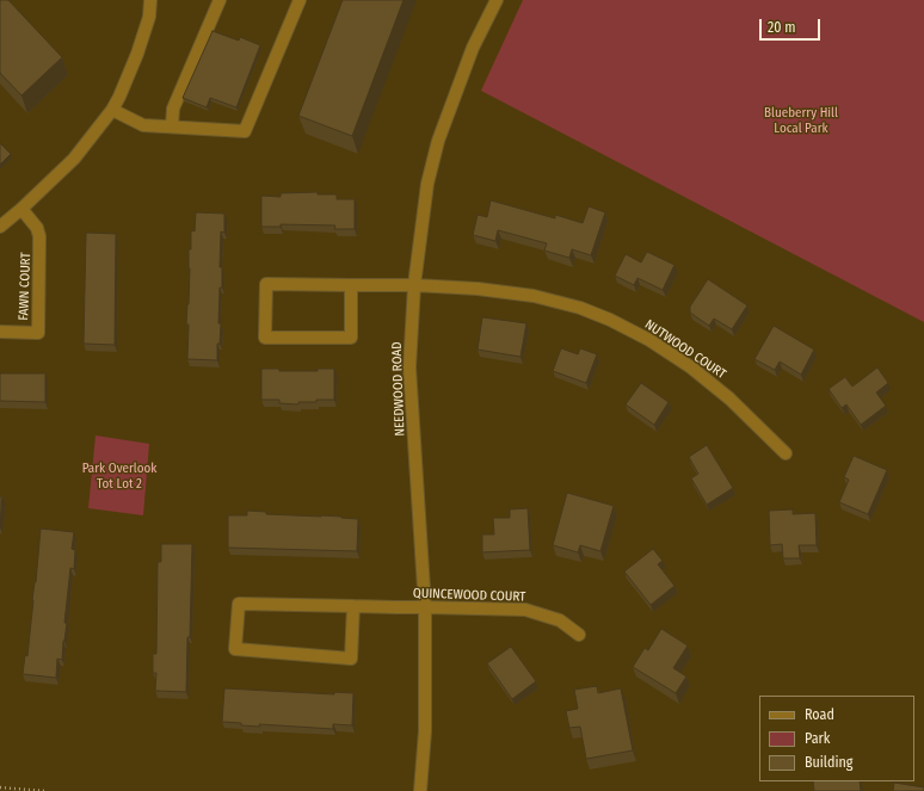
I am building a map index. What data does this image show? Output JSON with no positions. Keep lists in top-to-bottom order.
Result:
{
  "streets": {
    "street": [
      "FAWN COURT",
      "NUTWOOD COURT",
      "NEEDWOOD ROAD",
      "QUINCEWOOD COURT"
    ]
  },
  "crossings": [
    ["NUTWOOD COURT", "NEEDWOOD ROAD"],
    ["NEEDWOOD ROAD", "QUINCEWOOD COURT"]
  ],
  "parks": ["Blueberry Hill Local Park", "Park Overlook Tot Lot 2"],
  "legend": ["Road", "Park", "Building"],
  "scale_bar": "20 m"
}
